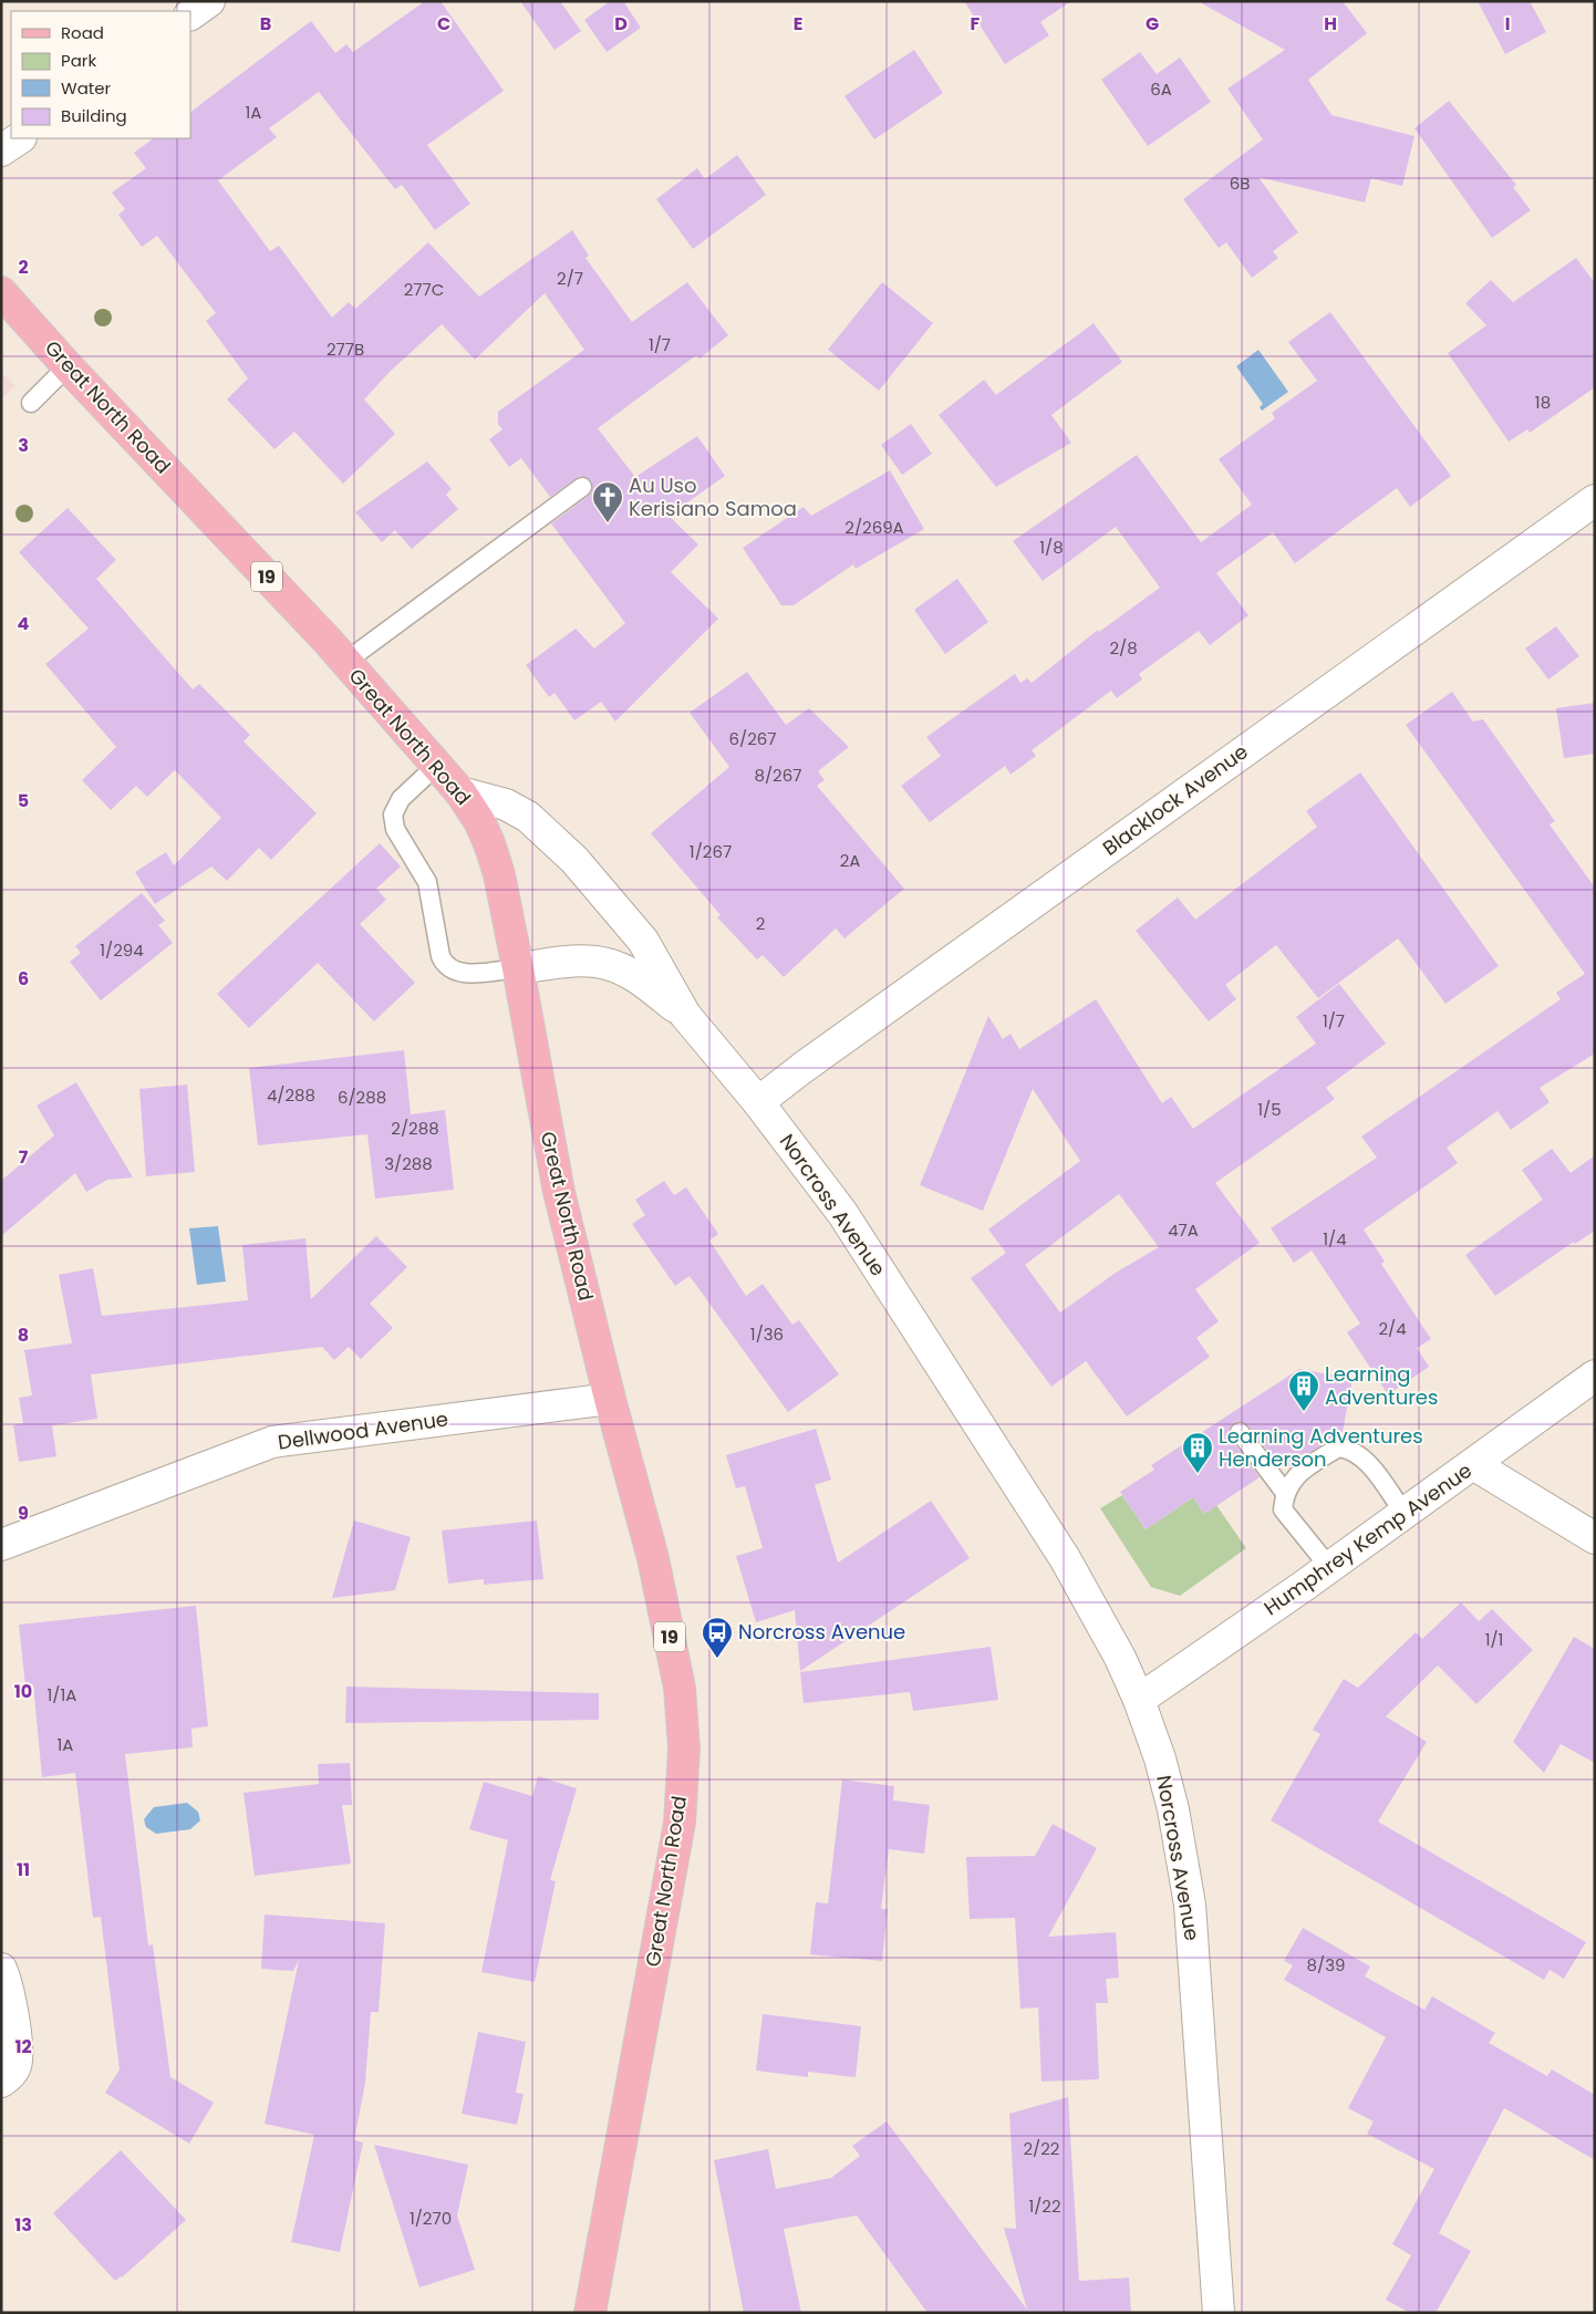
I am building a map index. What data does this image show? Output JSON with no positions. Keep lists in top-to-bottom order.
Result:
{
  "streets": {
    "main road": ["Great North Road", "19"],
    "street": [
      "Blacklock Avenue",
      "Norcross Avenue",
      "Dellwood Avenue",
      "Humphrey Kemp Avenue"
    ]
  },
  "crossings": [
    ["Great North Road", "Norcross Avenue"],
    ["Great North Road", "Dellwood Avenue"],
    ["Blacklock Avenue", "Norcross Avenue"],
    ["Norcross Avenue", "Humphrey Kemp Avenue"]
  ],
  "places": {
    "church": ["Au Uso Kerisiano Samoa"],
    "building": ["Learning Adventures", "Learning Adventures Henderson"],
    "bus stop": ["Norcross Avenue"]
  },
  "house_numbers": [
    "6A",
    "1A",
    "6B",
    "2/7",
    "277C",
    "1/7",
    "277B",
    "18",
    "2/269A",
    "1/8",
    "2/8",
    "6/267",
    "8/267",
    "1/267",
    "2A",
    "2",
    "1/294",
    "1/7",
    "4/288",
    "6/288",
    "1/5",
    "2/288",
    "3/288",
    "47A",
    "1/4",
    "2/4",
    "1/36",
    "1/1",
    "1/1A",
    "1A",
    "8/39",
    "2/22",
    "1/22",
    "1/270"
  ],
  "legend": [
    "Road",
    "Park",
    "Water",
    "Building"
  ],
  "grid": {
    "columns": [
      "B",
      "C",
      "D",
      "E",
      "F",
      "G",
      "H",
      "I"
    ],
    "rows": [
      "2",
      "3",
      "4",
      "5",
      "6",
      "7",
      "8",
      "9",
      "10",
      "11",
      "12",
      "13"
    ]
  }
}
